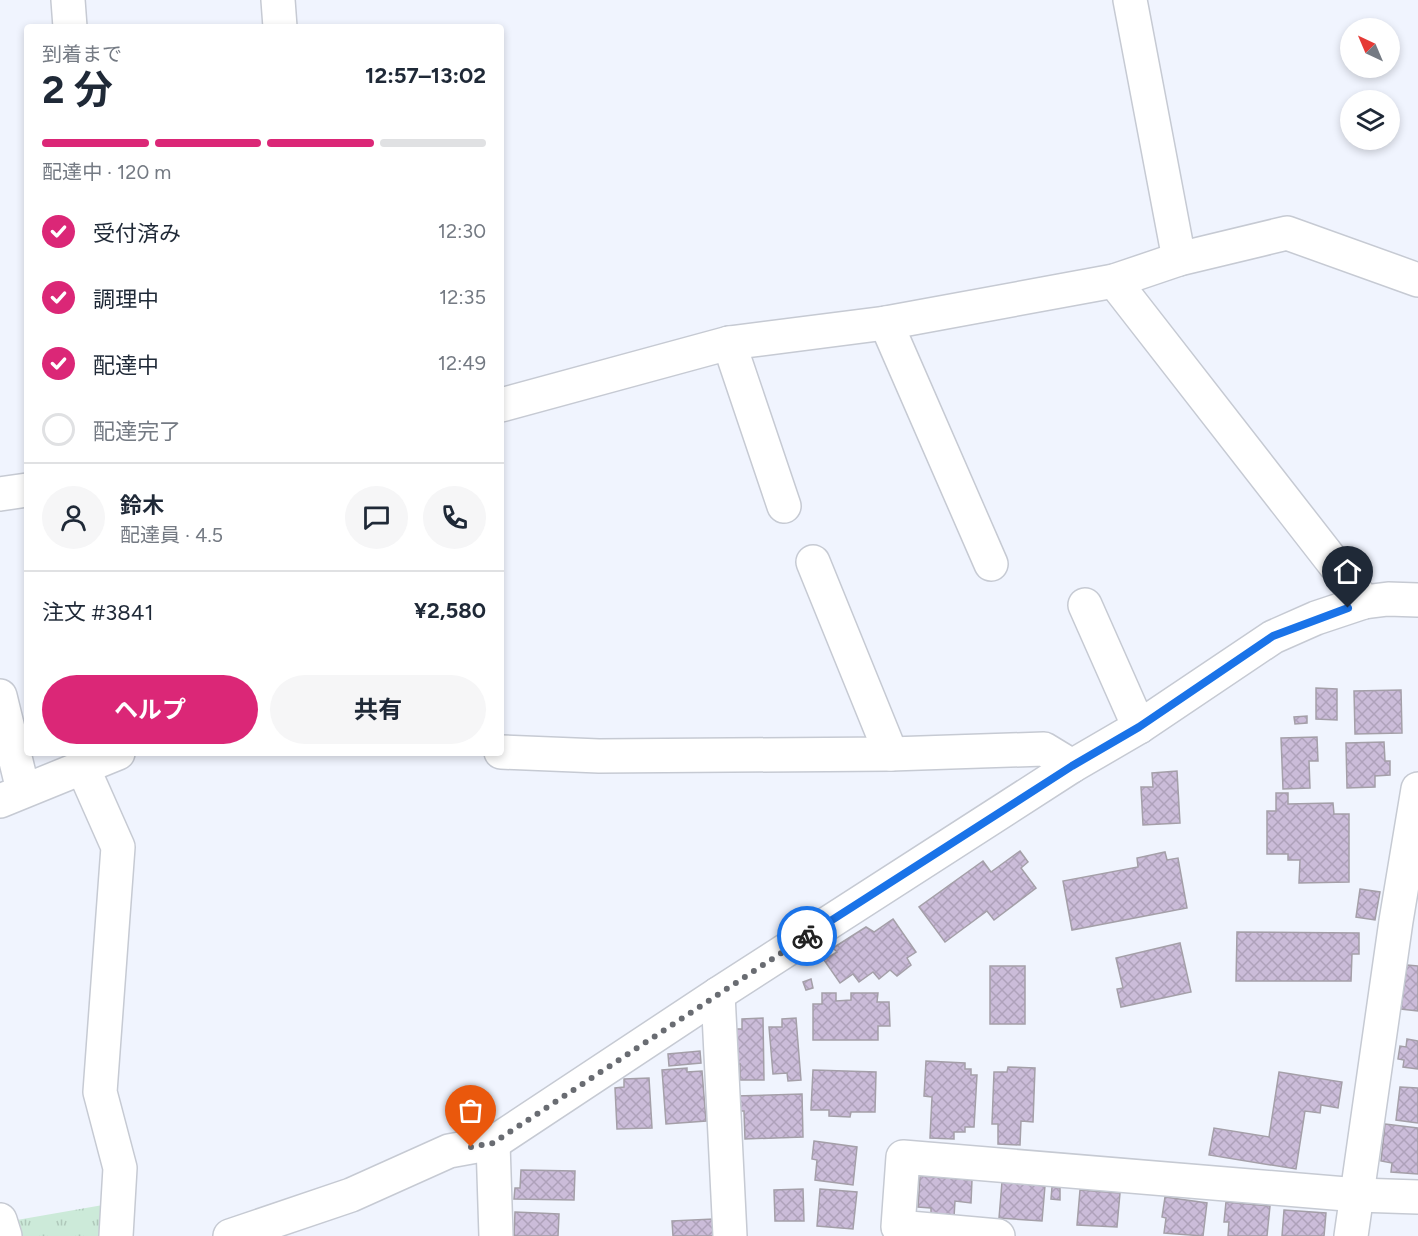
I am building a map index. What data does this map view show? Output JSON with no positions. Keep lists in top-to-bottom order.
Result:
{
  "north": "top left",
  "page": {
    "heading": ["2 分", "到着まで", "12:57–13:02"],
    "panel": [
      "鈴木",
      "配達員 · 4.5",
      "注文 #3841",
      "¥2,580"
    ],
    "bar": "配達中 · 120 m",
    "list": [
      ["受付済み", "12:30"],
      ["調理中", "12:35"],
      ["配達中", "12:49"],
      "配達完了"
    ],
    "buttons": ["ヘルプ", "共有"]
  }
}
